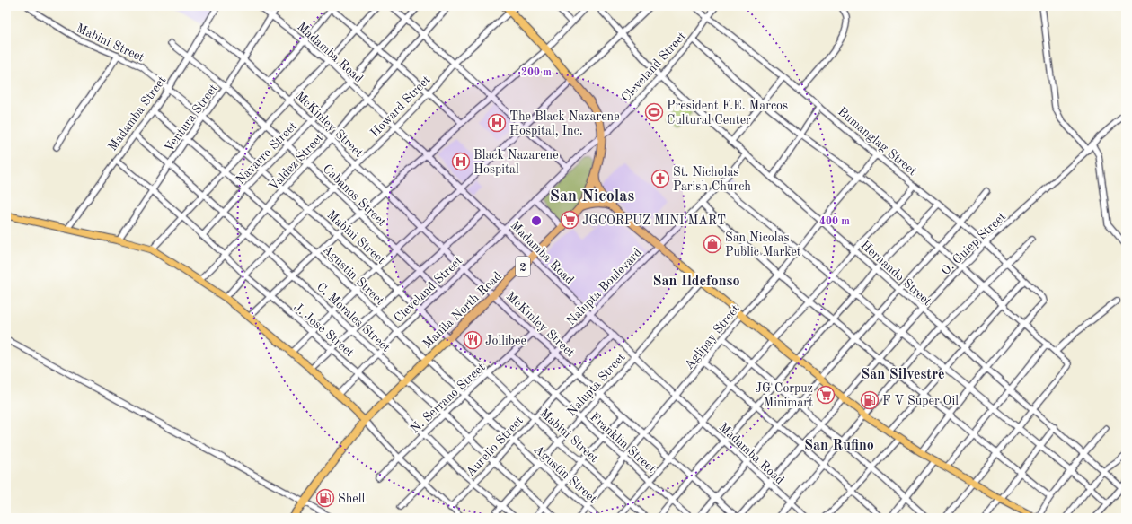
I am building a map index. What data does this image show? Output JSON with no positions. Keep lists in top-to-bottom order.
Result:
{
  "streets": {
    "highway": ["2", "Manila North Road"],
    "street": [
      "Mabini Street",
      "Madamba Road",
      "Cleveland Street",
      "Howard Street",
      "Madamba Street",
      "Ventura Street",
      "McKinley Street",
      "Bumanglag Street",
      "Navarro Street",
      "Valdez Street",
      "Cabanos Street",
      "O. Guiep Street",
      "Hernando Street",
      "Agustin Street",
      "Nalupta Boulevard",
      "C. Morales Street",
      "J. Jose Street",
      "Aglipay Street",
      "Nalupta Street",
      "N. Serrano Street",
      "Franklin Street",
      "Aurelio Street"
    ]
  },
  "crossings": [
    ["Mabini Street", "Cleveland Street"],
    ["Mabini Street", "Howard Street"],
    ["Mabini Street", "Madamba Street"],
    ["Mabini Street", "Ventura Street"],
    ["Mabini Street", "Navarro Street"],
    ["Mabini Street", "Valdez Street"],
    ["Mabini Street", "Nalupta Boulevard"],
    ["Mabini Street", "Manila North Road"],
    ["Mabini Street", "Aglipay Street"],
    ["Mabini Street", "Nalupta Street"],
    ["Mabini Street", "N. Serrano Street"],
    ["Mabini Street", "Aurelio Street"],
    ["Madamba Road", "Cleveland Street"],
    ["Madamba Road", "Howard Street"],
    ["Madamba Road", "Ventura Street"],
    ["Madamba Road", "Navarro Street"],
    ["Madamba Road", "Valdez Street"],
    ["Madamba Road", "O. Guiep Street"],
    ["Madamba Road", "Nalupta Boulevard"],
    ["Madamba Road", "Manila North Road"],
    ["Madamba Road", "Aglipay Street"],
    ["Madamba Road", "Nalupta Street"],
    ["Madamba Road", "Aurelio Street"],
    ["Cleveland Street", "McKinley Street"],
    ["Cleveland Street", "Bumanglag Street"],
    ["Cleveland Street", "Cabanos Street"],
    ["Cleveland Street", "Hernando Street"],
    ["Cleveland Street", "Agustin Street"],
    ["Cleveland Street", "Manila North Road"],
    ["Cleveland Street", "C. Morales Street"],
    ["Cleveland Street", "J. Jose Street"],
    ["Howard Street", "McKinley Street"],
    ["Howard Street", "Cabanos Street"],
    ["Howard Street", "Agustin Street"],
    ["Howard Street", "Manila North Road"],
    ["Howard Street", "C. Morales Street"],
    ["Howard Street", "J. Jose Street"],
    ["Madamba Street", "McKinley Street"],
    ["Madamba Street", "Cabanos Street"],
    ["Madamba Street", "Agustin Street"],
    ["Madamba Street", "C. Morales Street"],
    ["Madamba Street", "J. Jose Street"],
    ["Ventura Street", "McKinley Street"],
    ["Ventura Street", "Cabanos Street"],
    ["Ventura Street", "Agustin Street"],
    ["Ventura Street", "C. Morales Street"],
    ["Ventura Street", "J. Jose Street"],
    ["McKinley Street", "Navarro Street"],
    ["McKinley Street", "Valdez Street"],
    ["McKinley Street", "O. Guiep Street"],
    ["McKinley Street", "Nalupta Boulevard"],
    ["McKinley Street", "Manila North Road"],
    ["McKinley Street", "Aglipay Street"],
    ["McKinley Street", "Nalupta Street"],
    ["McKinley Street", "N. Serrano Street"],
    ["McKinley Street", "Aurelio Street"],
    ["Bumanglag Street", "O. Guiep Street"],
    ["Bumanglag Street", "Aglipay Street"],
    ["Navarro Street", "Cabanos Street"],
    ["Navarro Street", "Agustin Street"],
    ["Navarro Street", "C. Morales Street"],
    ["Navarro Street", "J. Jose Street"],
    ["Valdez Street", "Cabanos Street"],
    ["Valdez Street", "Agustin Street"],
    ["Valdez Street", "C. Morales Street"],
    ["Valdez Street", "J. Jose Street"],
    ["O. Guiep Street", "Hernando Street"],
    ["Hernando Street", "Nalupta Boulevard"],
    ["Hernando Street", "Aglipay Street"],
    ["Agustin Street", "Nalupta Boulevard"],
    ["Agustin Street", "Manila North Road"],
    ["Agustin Street", "Aglipay Street"],
    ["Agustin Street", "Nalupta Street"],
    ["Agustin Street", "N. Serrano Street"],
    ["Agustin Street", "Aurelio Street"],
    ["Nalupta Boulevard", "C. Morales Street"],
    ["Nalupta Boulevard", "J. Jose Street"],
    ["Nalupta Boulevard", "Franklin Street"],
    ["Manila North Road", "C. Morales Street"],
    ["Manila North Road", "J. Jose Street"],
    ["C. Morales Street", "Nalupta Street"],
    ["C. Morales Street", "N. Serrano Street"],
    ["C. Morales Street", "Aurelio Street"],
    ["J. Jose Street", "Nalupta Street"],
    ["J. Jose Street", "N. Serrano Street"],
    ["J. Jose Street", "Aurelio Street"],
    ["Aglipay Street", "Franklin Street"],
    ["Nalupta Street", "Franklin Street"],
    ["N. Serrano Street", "Franklin Street"],
    ["Franklin Street", "Aurelio Street"]
  ],
  "districts": [
    "San Nicolas",
    "San Ildefonso",
    "San Silvestre",
    "San Rufino"
  ],
  "places": {
    "sports": ["President F.E. Marcos Cultural Center"],
    "hospital": ["The Black Nazarene Hospital, Inc.", "Black Nazarene Hospital"],
    "church": ["St. Nicholas Parish Church"],
    "supermarket": ["JGCORPUZ MINI MART", "JG Corpuz Minimart"],
    "shop": ["San Nicolas Public Market"],
    "restaurant": ["Jollibee"],
    "fuel station": ["F V Super Oil", "Shell"]
  },
  "rings": ["200 m", "400 m"]
}
